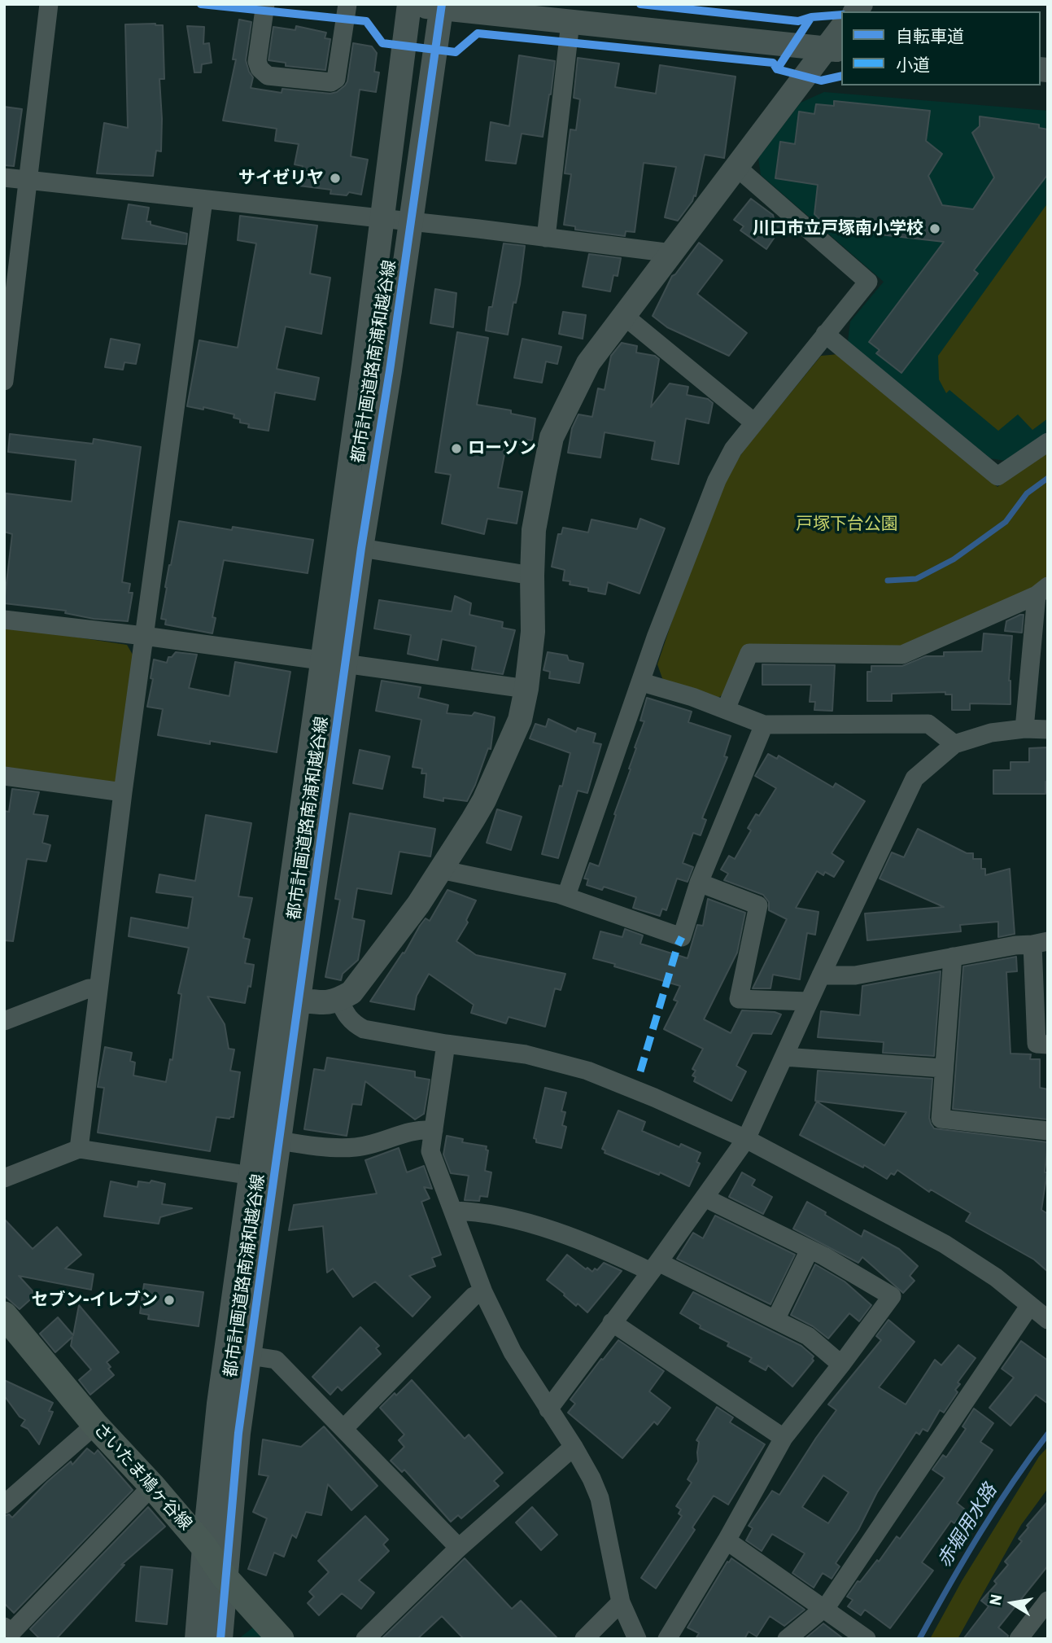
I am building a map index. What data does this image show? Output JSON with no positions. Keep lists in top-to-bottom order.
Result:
{
  "streets": {
    "main road": ["さいたま鳩ヶ谷線"],
    "street": ["都市計画道路南浦和越谷線"]
  },
  "crossings": [
    ["都市計画道路南浦和越谷線", "さいたま鳩ヶ谷線"]
  ],
  "water": ["赤堀用水路"],
  "parks": ["戸塚下台公園"],
  "places": [
    "サイゼリヤ",
    "川口市立戸塚南小学校",
    "ローソン",
    "セブン-イレブン"
  ],
  "legend": ["自転車道", "小道"],
  "north": "left"
}
